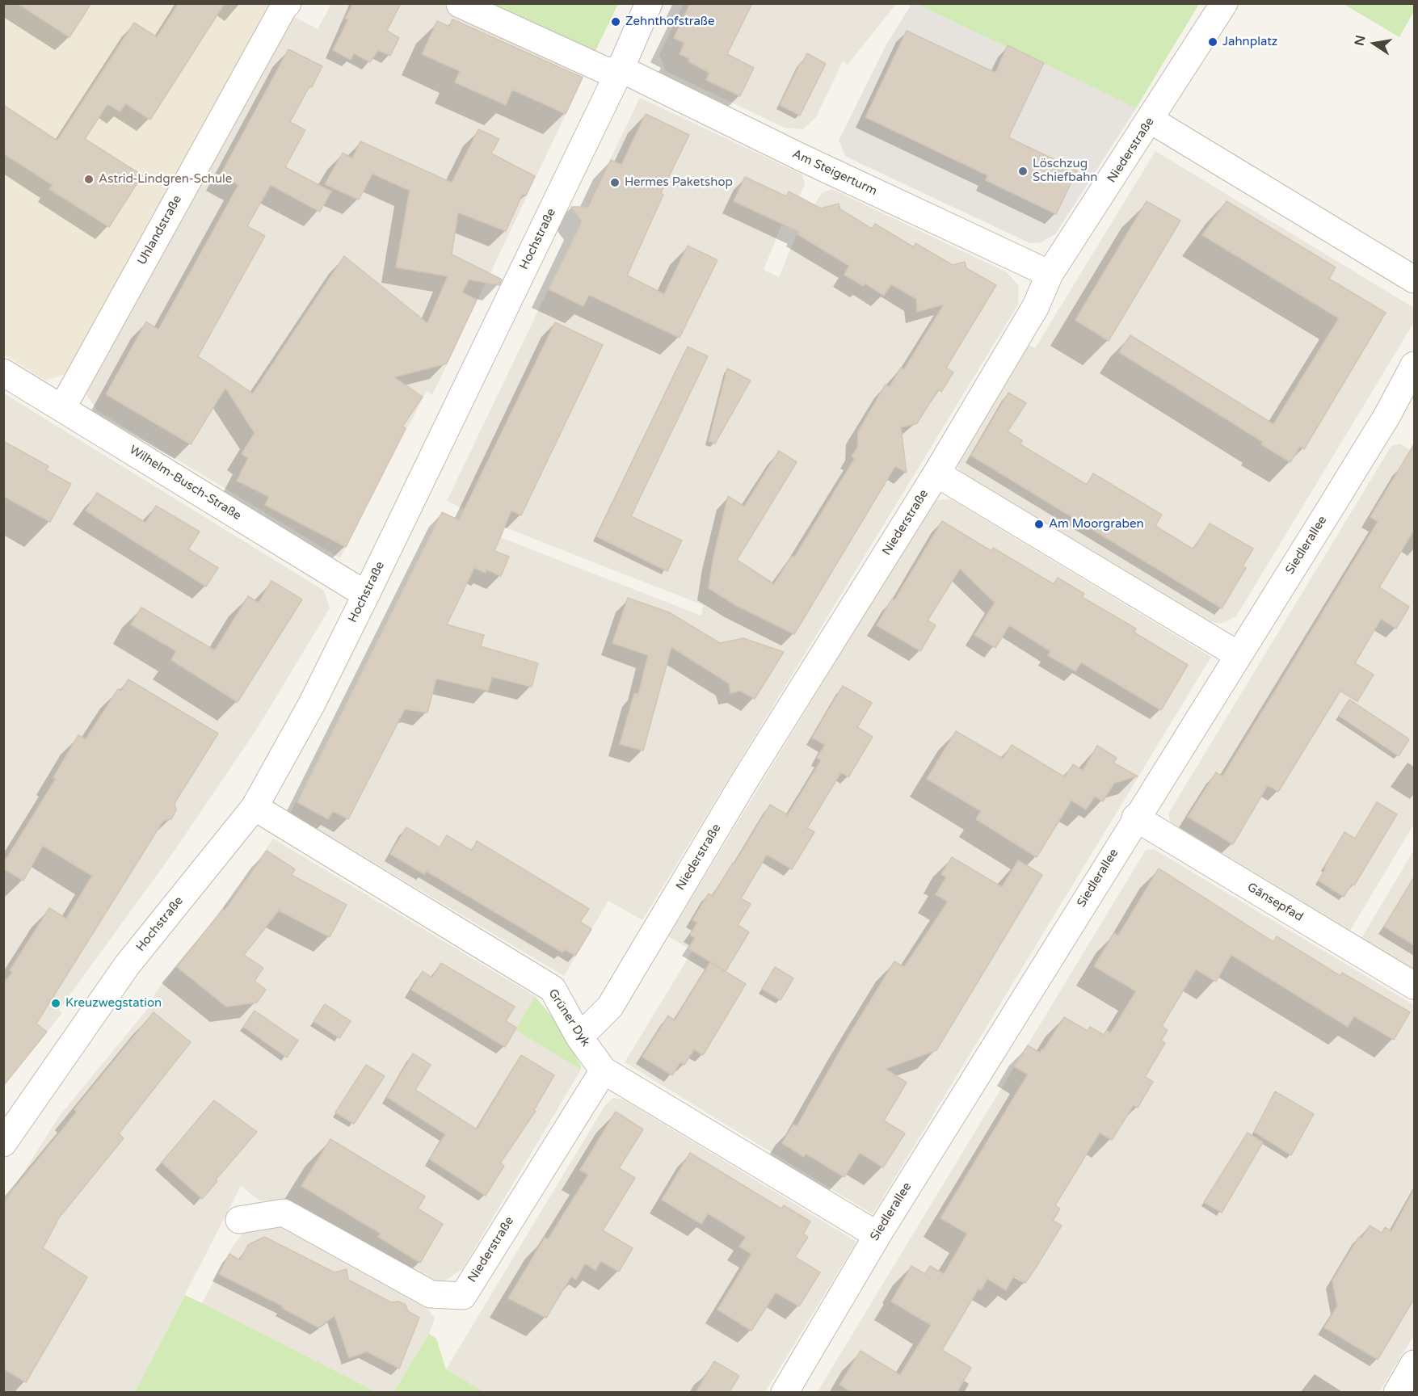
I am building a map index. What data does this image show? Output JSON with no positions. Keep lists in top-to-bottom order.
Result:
{
  "streets": {
    "street": [
      "Niederstraße",
      "Am Steigerturm",
      "Uhlandstraße",
      "Hochstraße",
      "Wilhelm-Busch-Straße",
      "Siedlerallee",
      "Gänsepfad",
      "Grüner Dyk"
    ]
  },
  "crossings": [
    ["Niederstraße", "Am Steigerturm"],
    ["Niederstraße", "Grüner Dyk"],
    ["Am Steigerturm", "Hochstraße"],
    ["Uhlandstraße", "Wilhelm-Busch-Straße"],
    ["Hochstraße", "Wilhelm-Busch-Straße"],
    ["Hochstraße", "Grüner Dyk"],
    ["Siedlerallee", "Gänsepfad"],
    ["Siedlerallee", "Grüner Dyk"]
  ],
  "places": [
    "Zehnthofstraße",
    "Jahnplatz",
    "Löschzug Schiefbahn",
    "Astrid-Lindgren-Schule",
    "Hermes Paketshop",
    "Am Moorgraben",
    "Kreuzwegstation"
  ],
  "north": "left"
}
